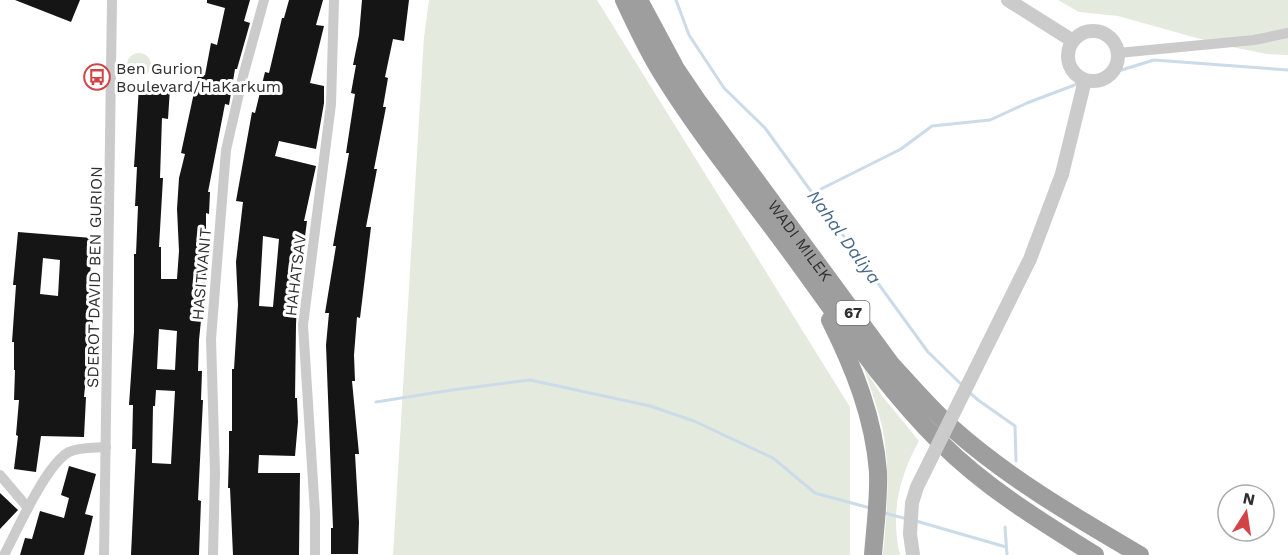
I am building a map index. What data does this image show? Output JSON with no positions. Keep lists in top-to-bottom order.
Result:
{
  "streets": {
    "highway": ["WADI MILEK", "67"],
    "street": ["HASITVANIT", "HAHATSAV", "SDEROT DAVID BEN GURION"]
  },
  "water": ["Nahal Daliya"],
  "places": {
    "bus stop": ["Ben Gurion Boulevard/HaKarkum"]
  },
  "north": "top"
}
